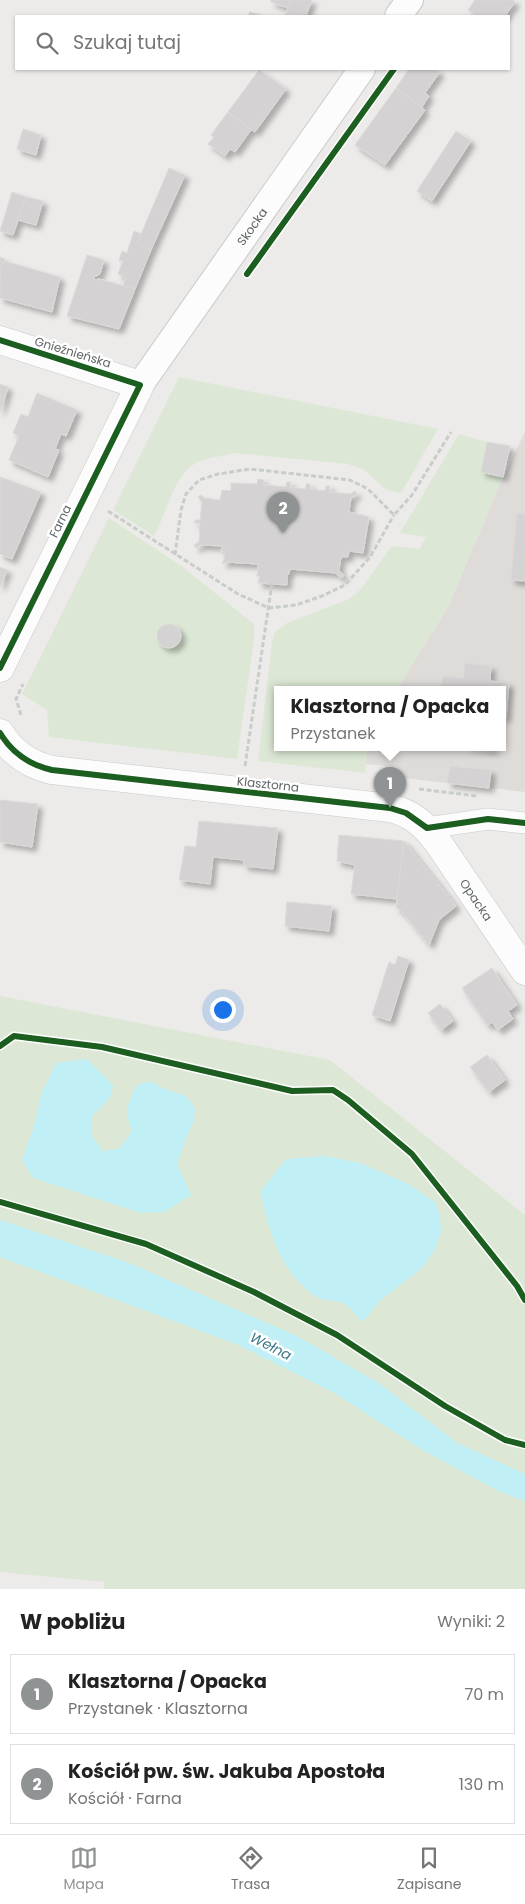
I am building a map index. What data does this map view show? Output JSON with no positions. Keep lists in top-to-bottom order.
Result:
{
  "streets": {
    "main road": [
      "Gnieźnieńska",
      "Farna",
      "Klasztorna",
      "Opacka"
    ],
    "street": ["Skocka"]
  },
  "crossings": [
    ["Skocka", "Gnieźnieńska"],
    ["Skocka", "Farna"],
    ["Gnieźnieńska", "Farna"],
    ["Klasztorna", "Opacka"]
  ],
  "water": ["Wełna"],
  "page": {
    "search": "Szukaj tutaj",
    "pins": ["2", "1"],
    "popup": ["Klasztorna / Opacka", "Przystanek"],
    "heading": ["W pobliżu", "Wyniki: 2"],
    "list": [
      {
        "mark": "1",
        "name": "Klasztorna / Opacka",
        "note": "Przystanek · Klasztorna",
        "value": "70 m"
      },
      {
        "mark": "2",
        "name": "Kościół pw. św. Jakuba Apostoła",
        "note": "Kościół · Farna",
        "value": "130 m"
      }
    ],
    "nav": ["Mapa", "Trasa", "Zapisane"]
  }
}
